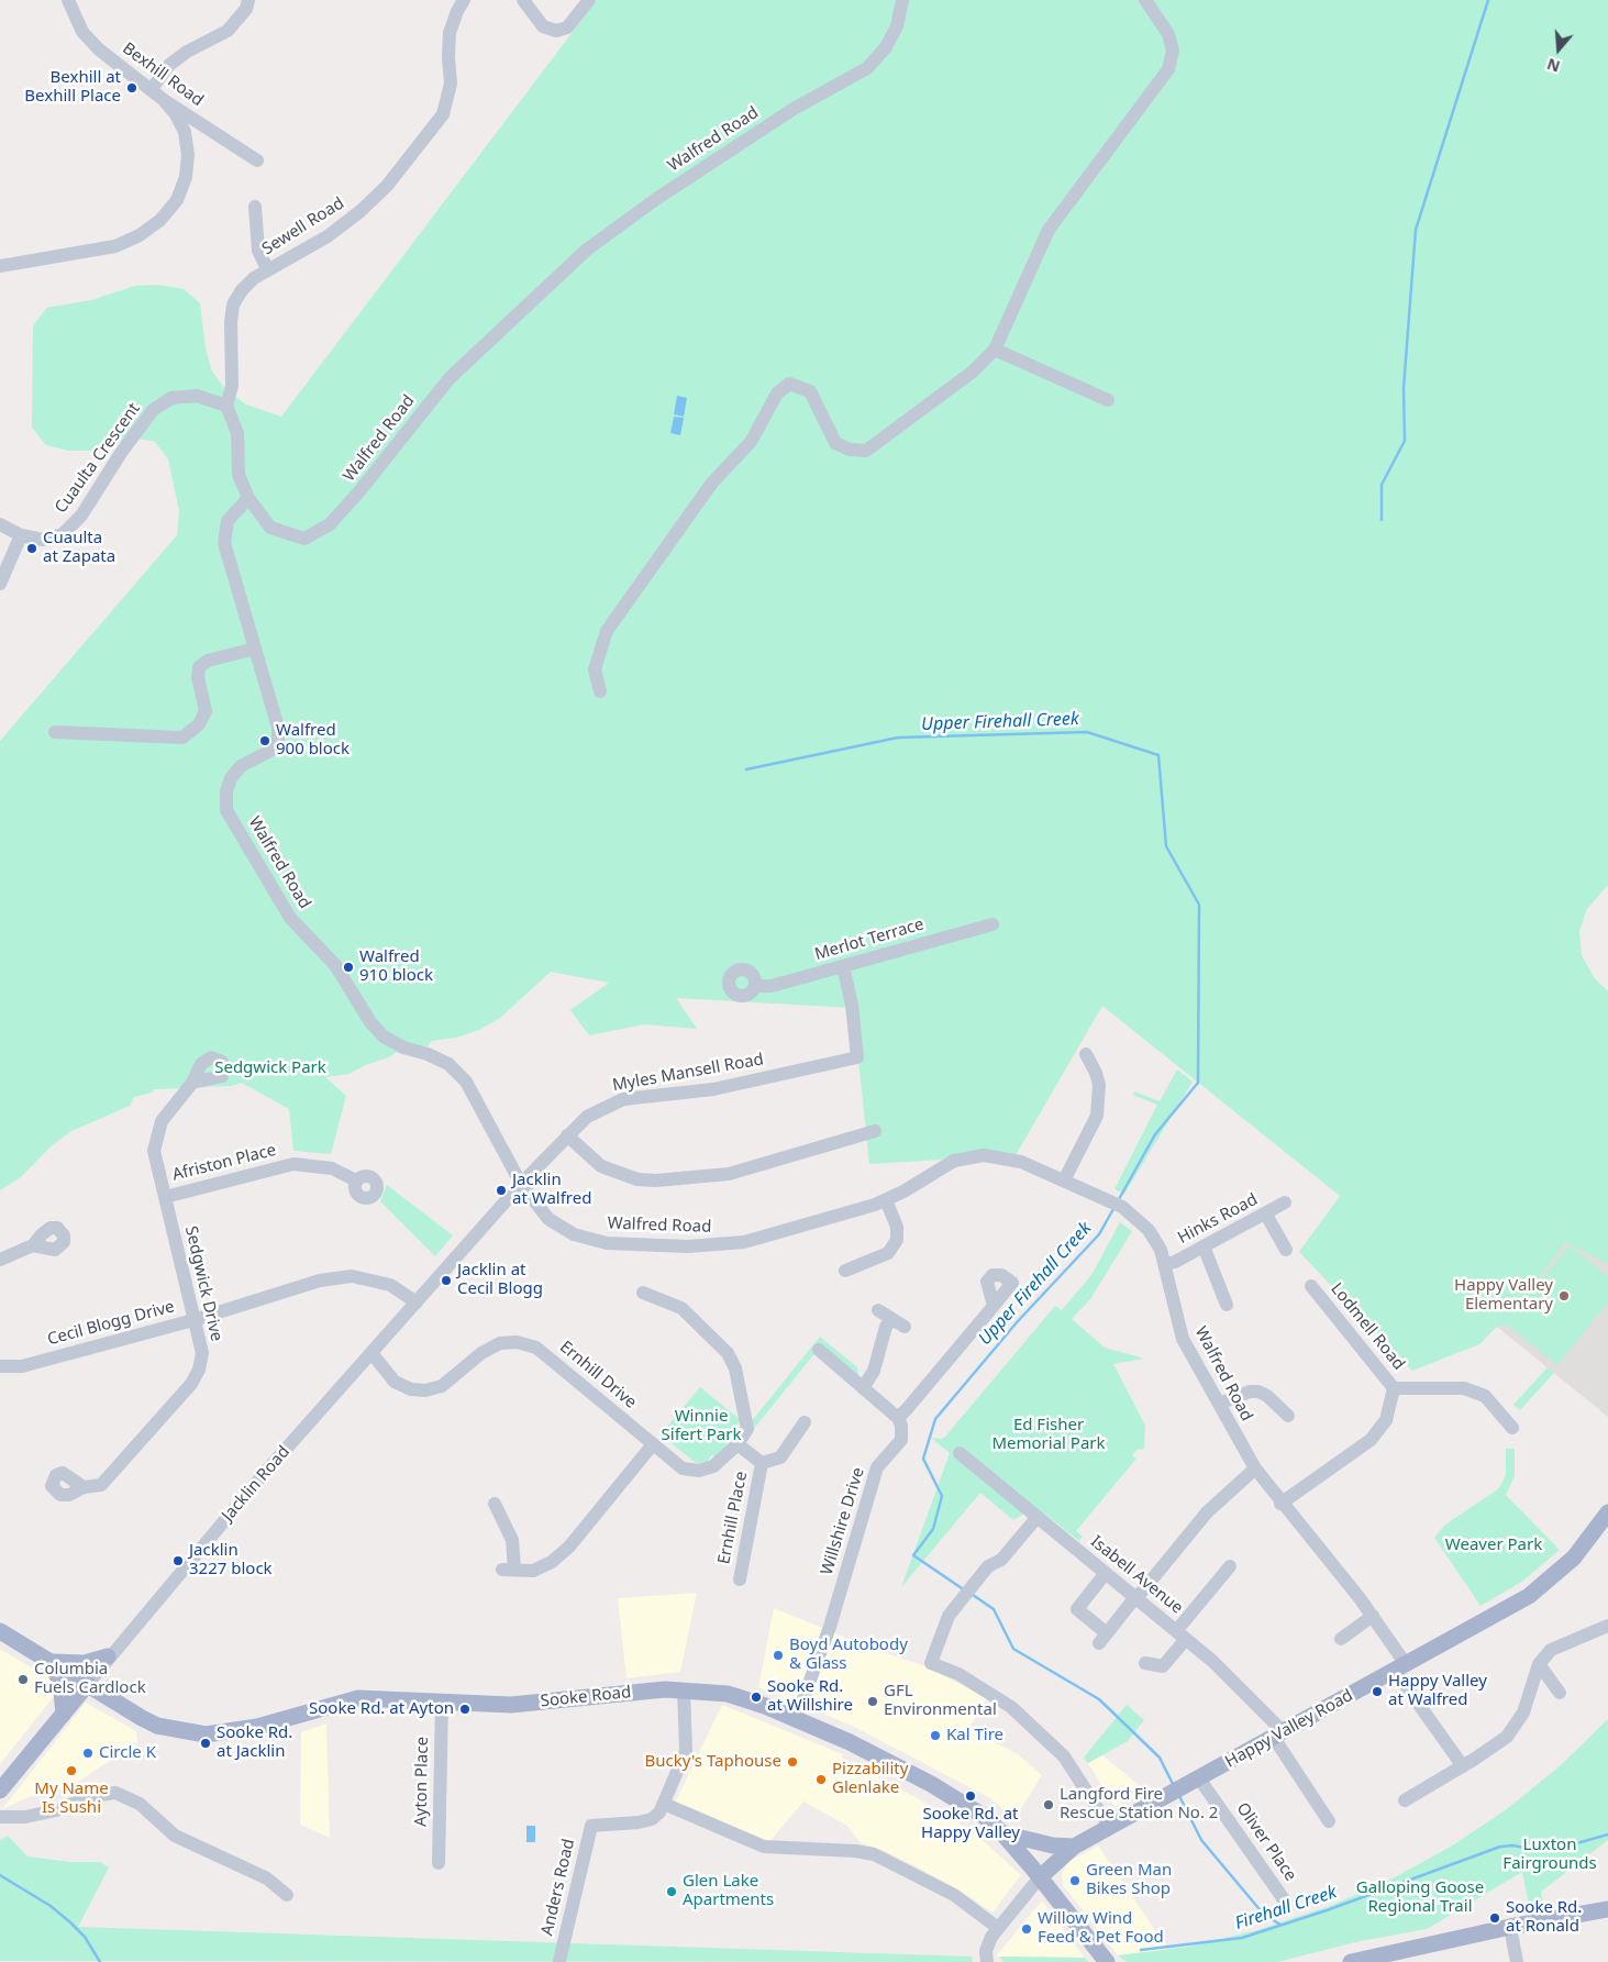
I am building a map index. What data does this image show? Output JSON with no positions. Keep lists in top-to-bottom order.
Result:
{
  "streets": {
    "main road": ["Jacklin Road", "Sooke Road", "Happy Valley Road"],
    "street": [
      "Bexhill Road",
      "Walfred Road",
      "Sewell Road",
      "Cuaulta Crescent",
      "Merlot Terrace",
      "Myles Mansell Road",
      "Afriston Place",
      "Hinks Road",
      "Sedgwick Drive",
      "Cecil Blogg Drive",
      "Lodmell Road",
      "Ernhill Drive",
      "Ernhill Place",
      "Willshire Drive",
      "Isabell Avenue",
      "Ayton Place",
      "Oliver Place",
      "Anders Road"
    ]
  },
  "crossings": [
    ["Walfred Road", "Myles Mansell Road"],
    ["Walfred Road", "Hinks Road"],
    ["Walfred Road", "Lodmell Road"],
    ["Walfred Road", "Jacklin Road"],
    ["Walfred Road", "Happy Valley Road"],
    ["Sewell Road", "Cuaulta Crescent"],
    ["Merlot Terrace", "Myles Mansell Road"],
    ["Myles Mansell Road", "Jacklin Road"],
    ["Afriston Place", "Sedgwick Drive"],
    ["Sedgwick Drive", "Cecil Blogg Drive"],
    ["Cecil Blogg Drive", "Jacklin Road"],
    ["Ernhill Drive", "Jacklin Road"],
    ["Ernhill Drive", "Ernhill Place"],
    ["Jacklin Road", "Sooke Road"],
    ["Willshire Drive", "Sooke Road"],
    ["Isabell Avenue", "Happy Valley Road"],
    ["Sooke Road", "Happy Valley Road"],
    ["Sooke Road", "Ayton Place"],
    ["Sooke Road", "Anders Road"],
    ["Happy Valley Road", "Oliver Place"]
  ],
  "water": ["Upper Firehall Creek", "Firehall Creek"],
  "parks": [
    "Sedgwick Park",
    "Winnie Sifert Park",
    "Ed Fisher Memorial Park",
    "Weaver Park",
    "Luxton Fairgrounds",
    "Galloping Goose Regional Trail"
  ],
  "places": [
    "Bexhill at Bexhill Place",
    "Cuaulta at Zapata",
    "Walfred 900 block",
    "Walfred 910 block",
    "Jacklin at Walfred",
    "Jacklin at Cecil Blogg",
    "Happy Valley Elementary",
    "Jacklin 3227 block",
    "Boyd Autobody & Glass",
    "Columbia Fuels Cardlock",
    "Happy Valley at Walfred",
    "Sooke Rd. at Willshire",
    "GFL Environmental",
    "Sooke Rd. at Ayton",
    "Kal Tire",
    "Sooke Rd. at Jacklin",
    "Circle K",
    "Bucky's Taphouse",
    "My Name Is Sushi",
    "Pizzability Glenlake",
    "Sooke Rd. at Happy Valley",
    "Langford Fire Rescue Station No. 2",
    "Green Man Bikes Shop",
    "Glen Lake Apartments",
    "Sooke Rd. at Ronald",
    "Willow Wind Feed & Pet Food"
  ],
  "north": "bottom"
}
